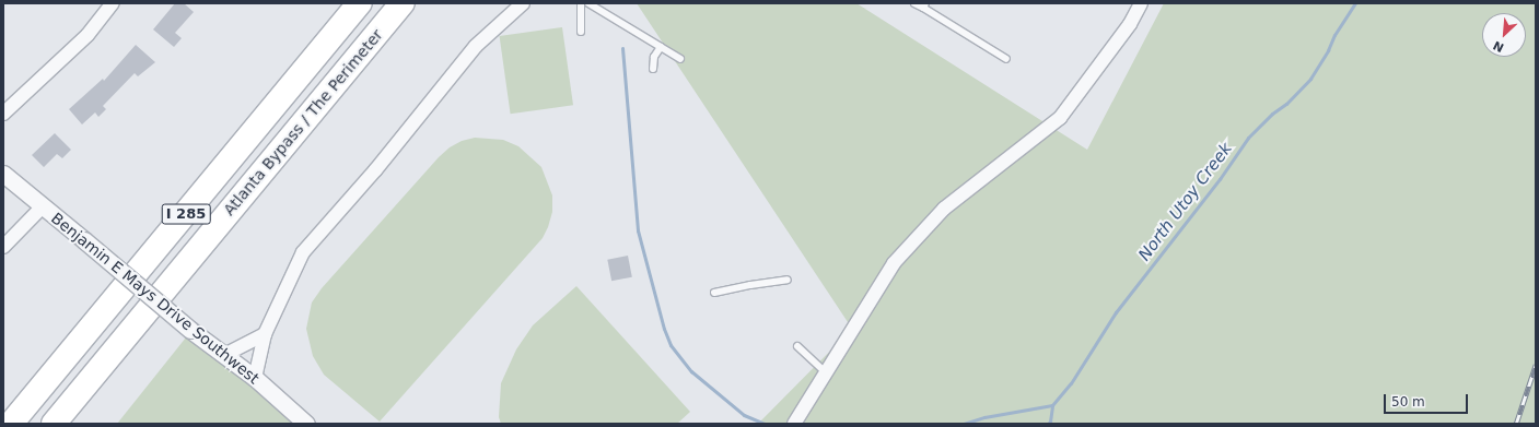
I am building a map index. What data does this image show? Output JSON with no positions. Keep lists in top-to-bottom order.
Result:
{
  "streets": {
    "highway": ["Atlanta Bypass / The Perimeter", "I 285"],
    "street": ["Benjamin E Mays Drive Southwest"]
  },
  "water": ["North Utoy Creek"],
  "scale_bar": "50 m",
  "north": "bottom left"
}
